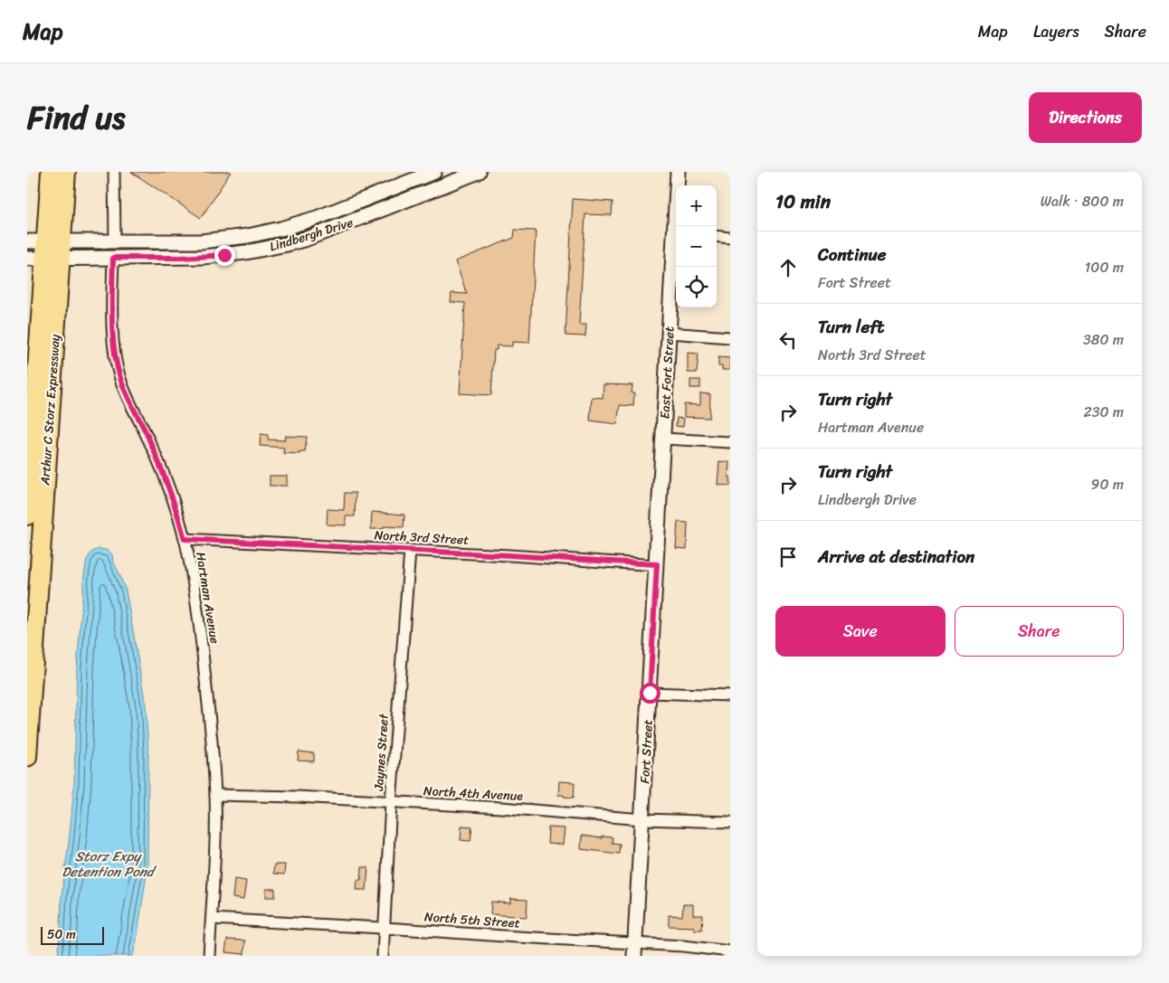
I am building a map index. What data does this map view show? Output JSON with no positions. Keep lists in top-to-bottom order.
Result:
{
  "streets": {
    "highway": ["Arthur C Storz Expressway"],
    "street": [
      "Lindbergh Drive",
      "East Fort Street",
      "North 3rd Street",
      "Hartman Avenue",
      "Fort Street",
      "Jaynes Street",
      "North 4th Avenue",
      "North 5th Street"
    ]
  },
  "crossings": [
    ["Lindbergh Drive", "Arthur C Storz Expressway"],
    ["Lindbergh Drive", "Hartman Avenue"],
    ["East Fort Street", "Fort Street"],
    ["North 3rd Street", "Hartman Avenue"],
    ["North 3rd Street", "Fort Street"],
    ["North 3rd Street", "Jaynes Street"],
    ["Hartman Avenue", "North 4th Avenue"],
    ["Hartman Avenue", "North 5th Street"],
    ["Fort Street", "North 4th Avenue"],
    ["Fort Street", "North 5th Street"],
    ["Jaynes Street", "North 4th Avenue"],
    ["Jaynes Street", "North 5th Street"]
  ],
  "water": ["Storz Expy Detention Pond"],
  "scale_bar": "50 m",
  "page": {
    "header": "Map",
    "nav": ["Map", "Layers", "Share"],
    "title": "Find us",
    "buttons": [
      "Directions",
      ["Save", "Share"]
    ],
    "heading": ["10 min", "Walk · 800 m"],
    "map_buttons": ["+", "−"],
    "list": [
      ["Continue", "Fort Street", "100 m"],
      ["Turn left", "North 3rd Street", "380 m"],
      ["Turn right", "Hartman Avenue", "230 m"],
      ["Turn right", "Lindbergh Drive", "90 m"],
      "Arrive at destination"
    ],
    "scale": "50 m"
  }
}
